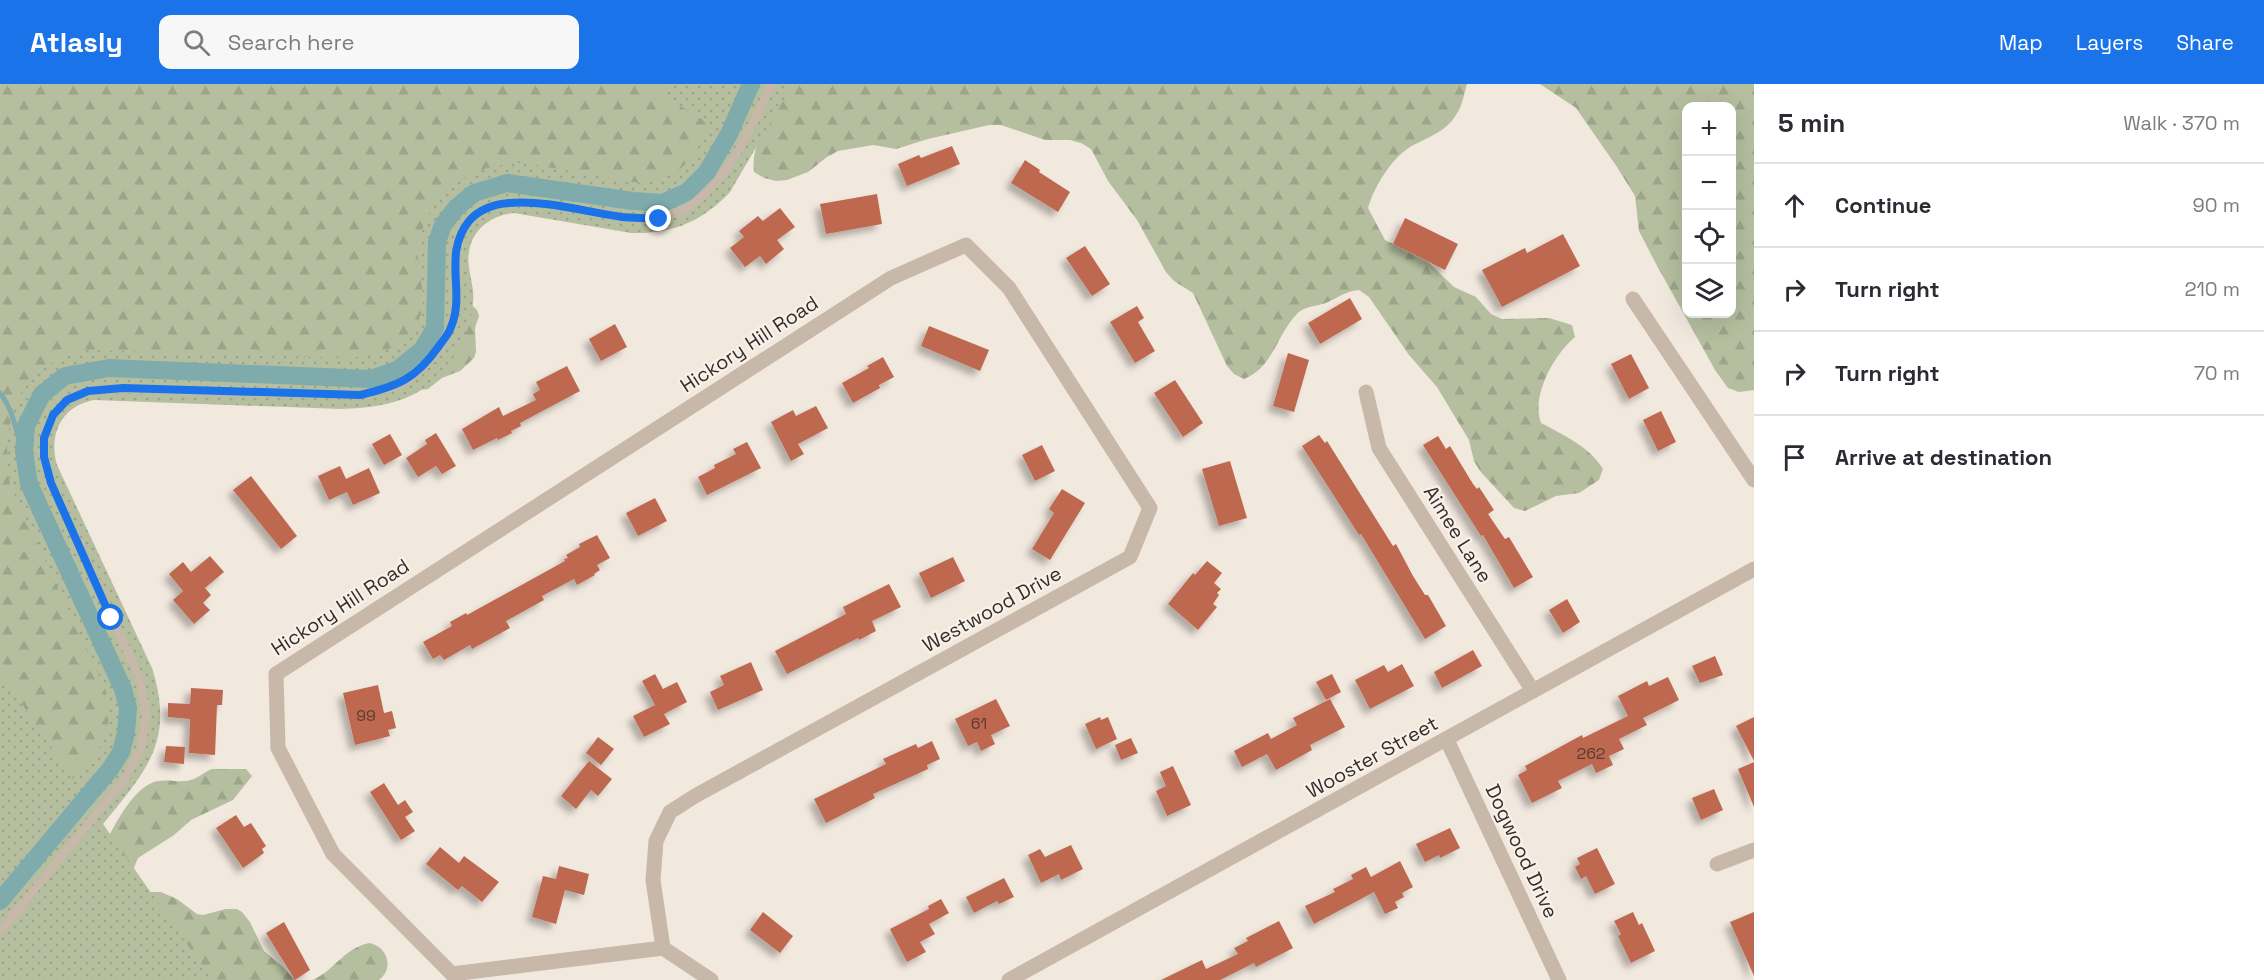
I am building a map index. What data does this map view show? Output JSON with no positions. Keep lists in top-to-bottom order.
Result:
{
  "streets": {
    "street": [
      "Hickory Hill Road",
      "Aimee Lane",
      "Westwood Drive",
      "Wooster Street",
      "Dogwood Drive"
    ]
  },
  "crossings": [
    ["Hickory Hill Road", "Westwood Drive"],
    ["Aimee Lane", "Wooster Street"],
    ["Wooster Street", "Dogwood Drive"]
  ],
  "house_numbers": ["99", "61", "262"],
  "page": {
    "header": "Atlasly",
    "search": "Search here",
    "nav": ["Map", "Layers", "Share"],
    "heading": ["5 min", "Walk · 370 m"],
    "map_buttons": ["+", "−"],
    "list": [
      ["Continue", "90 m"],
      ["Turn right", "210 m"],
      ["Turn right", "70 m"],
      "Arrive at destination"
    ]
  }
}
